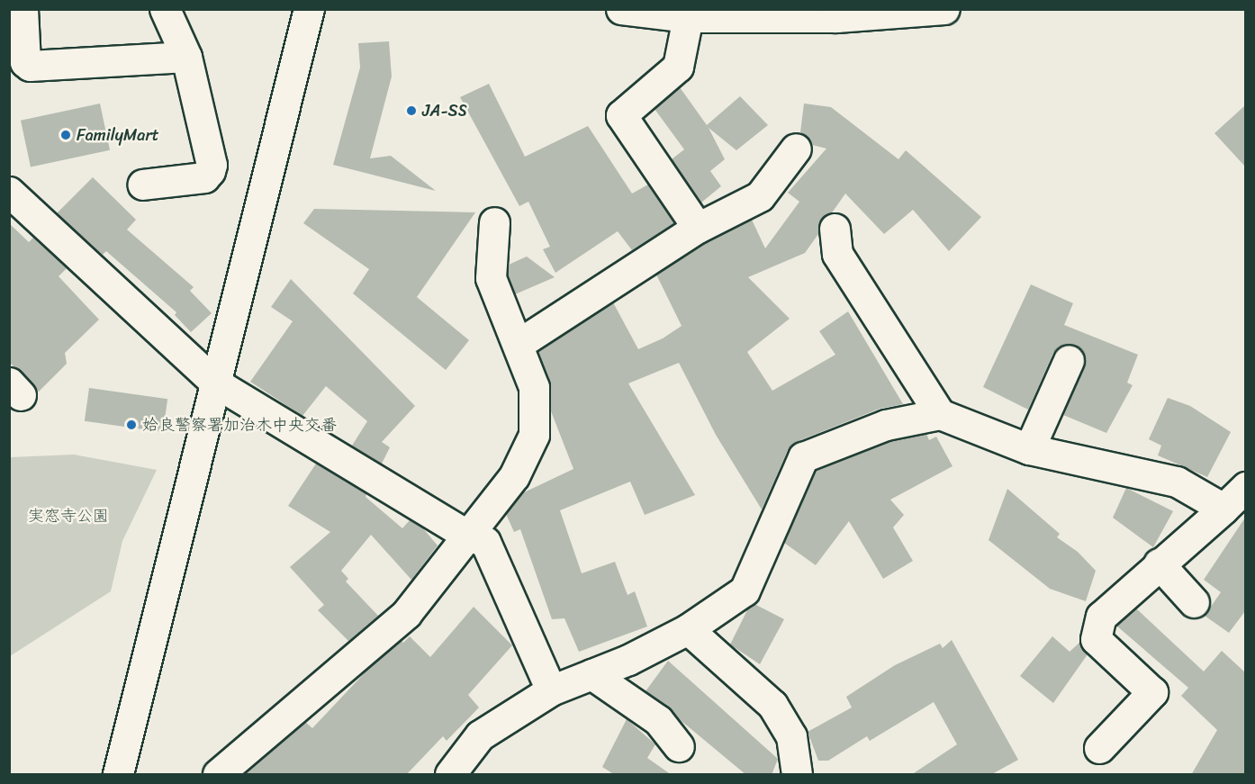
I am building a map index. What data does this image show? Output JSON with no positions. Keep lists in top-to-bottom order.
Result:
{
  "parks": ["実窓寺公園"],
  "places": ["JA-SS", "FamilyMart", "姶良警察署加治木中央交番"]
}
